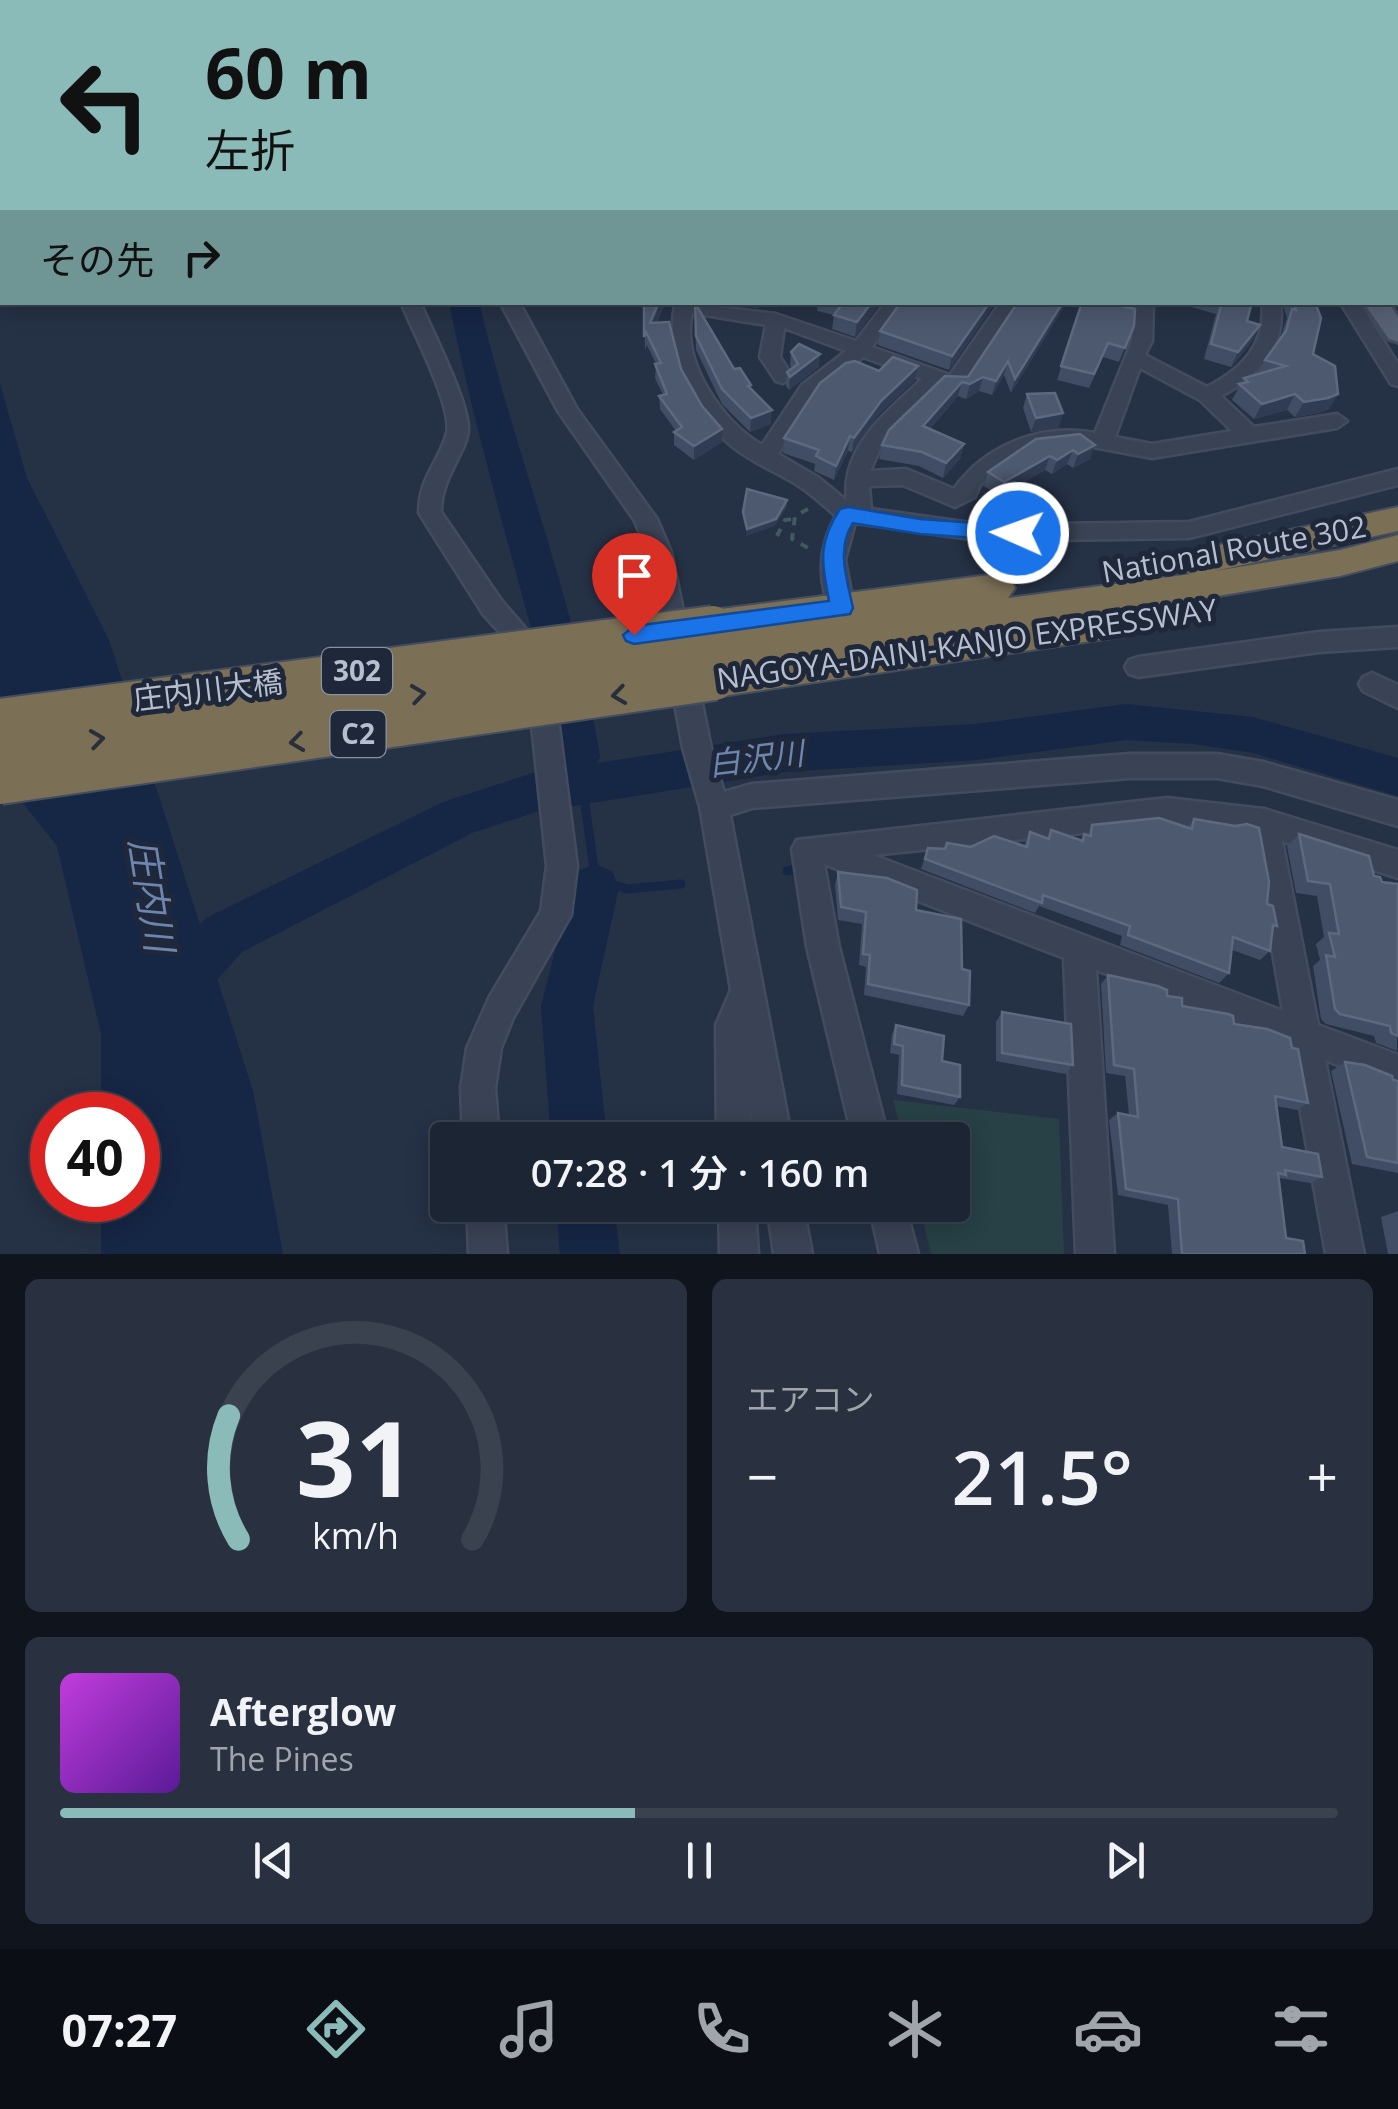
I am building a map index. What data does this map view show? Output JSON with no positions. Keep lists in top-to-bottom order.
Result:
{
  "streets": {
    "highway": [
      "National Route 302",
      "NAGOYA-DAINI-KANJO EXPRESSWAY",
      "302",
      "庄内川大橋",
      "C2"
    ]
  },
  "crossings": [
    ["National Route 302", "NAGOYA-DAINI-KANJO EXPRESSWAY"],
    ["National Route 302", "庄内川大橋"],
    ["NAGOYA-DAINI-KANJO EXPRESSWAY", "庄内川大橋"]
  ],
  "water": ["白沢川", "庄内川"],
  "page": {
    "turn": ["60 m", "左折"],
    "then": "その先",
    "limit": "40",
    "trip": "07:28 · 1 分 · 160 m",
    "tile": "エアコン",
    "heat": ["−", "21.5°", "+"],
    "song": ["Afterglow", "The Pines"],
    "tabs": "07:27",
    "gauge": ["31", "km/h"]
  }
}
